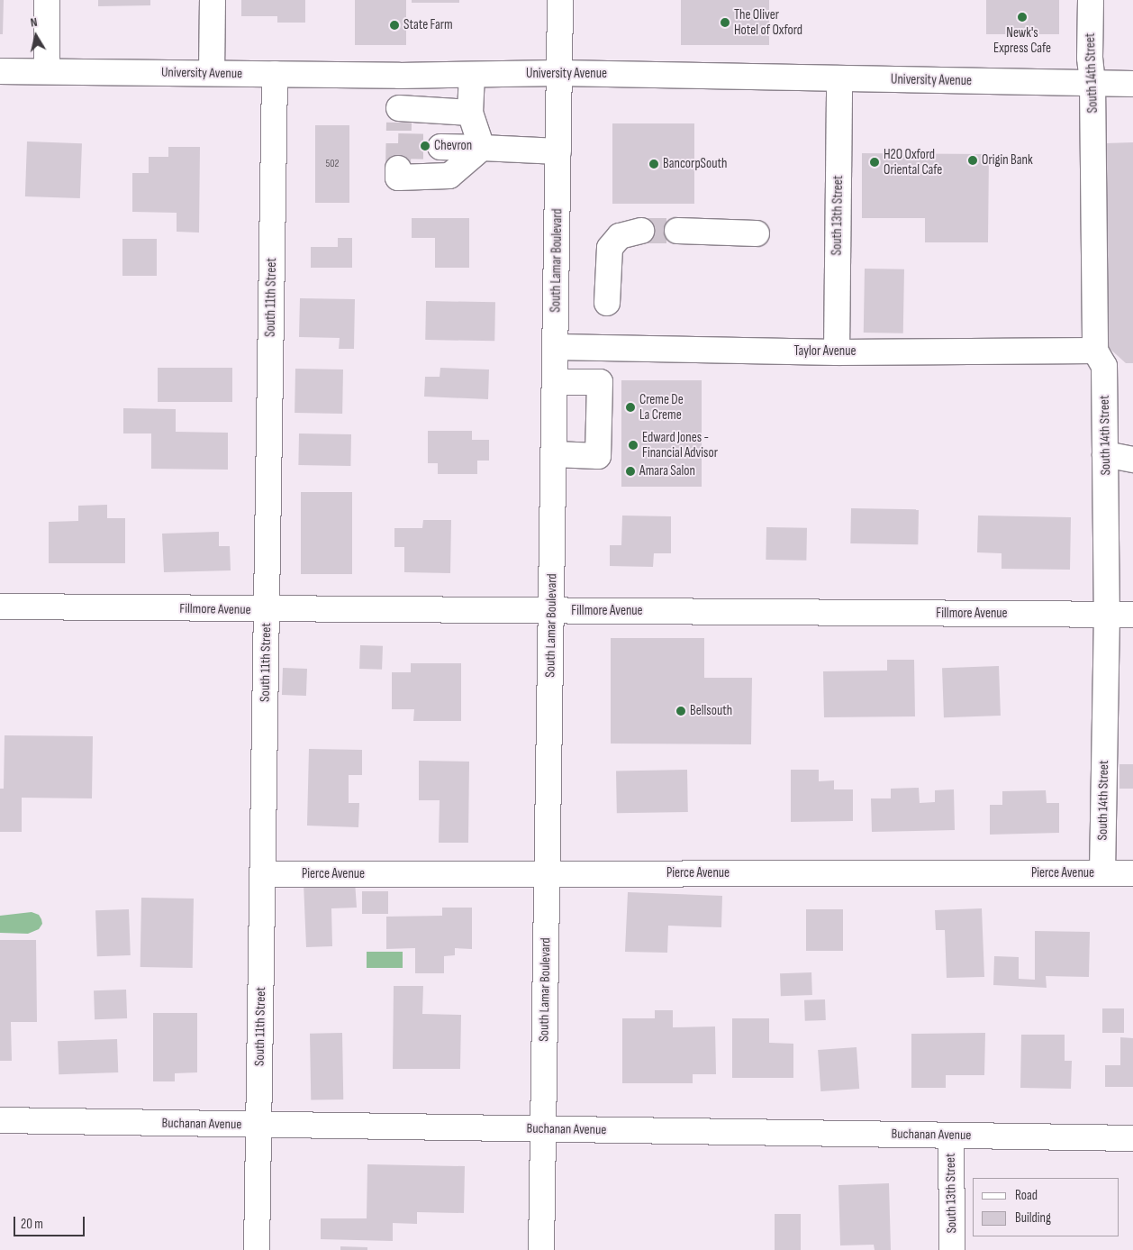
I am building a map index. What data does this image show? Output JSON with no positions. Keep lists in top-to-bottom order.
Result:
{
  "streets": {
    "street": [
      "University Avenue",
      "South 14th Street",
      "South 13th Street",
      "South Lamar Boulevard",
      "South 11th Street",
      "Taylor Avenue",
      "Fillmore Avenue",
      "Pierce Avenue",
      "Buchanan Avenue"
    ]
  },
  "crossings": [
    ["University Avenue", "South 14th Street"],
    ["University Avenue", "South 13th Street"],
    ["University Avenue", "South Lamar Boulevard"],
    ["University Avenue", "South 11th Street"],
    ["South 14th Street", "Taylor Avenue"],
    ["South 14th Street", "Fillmore Avenue"],
    ["South 14th Street", "Pierce Avenue"],
    ["South 13th Street", "Taylor Avenue"],
    ["South 13th Street", "Buchanan Avenue"],
    ["South Lamar Boulevard", "Taylor Avenue"],
    ["South Lamar Boulevard", "Fillmore Avenue"],
    ["South Lamar Boulevard", "Pierce Avenue"],
    ["South Lamar Boulevard", "Buchanan Avenue"],
    ["South 11th Street", "Fillmore Avenue"],
    ["South 11th Street", "Pierce Avenue"],
    ["South 11th Street", "Buchanan Avenue"]
  ],
  "places": [
    "Newk's Express Cafe",
    "The Oliver Hotel of Oxford",
    "State Farm",
    "Chevron",
    "Origin Bank",
    "H2O Oxford Oriental Cafe",
    "BancorpSouth",
    "Creme De La Creme",
    "Edward Jones - Financial Advisor",
    "Amara Salon",
    "Bellsouth"
  ],
  "house_numbers": ["502"],
  "legend": ["Road", "Building"],
  "scale_bar": "20 m",
  "north": "top"
}
